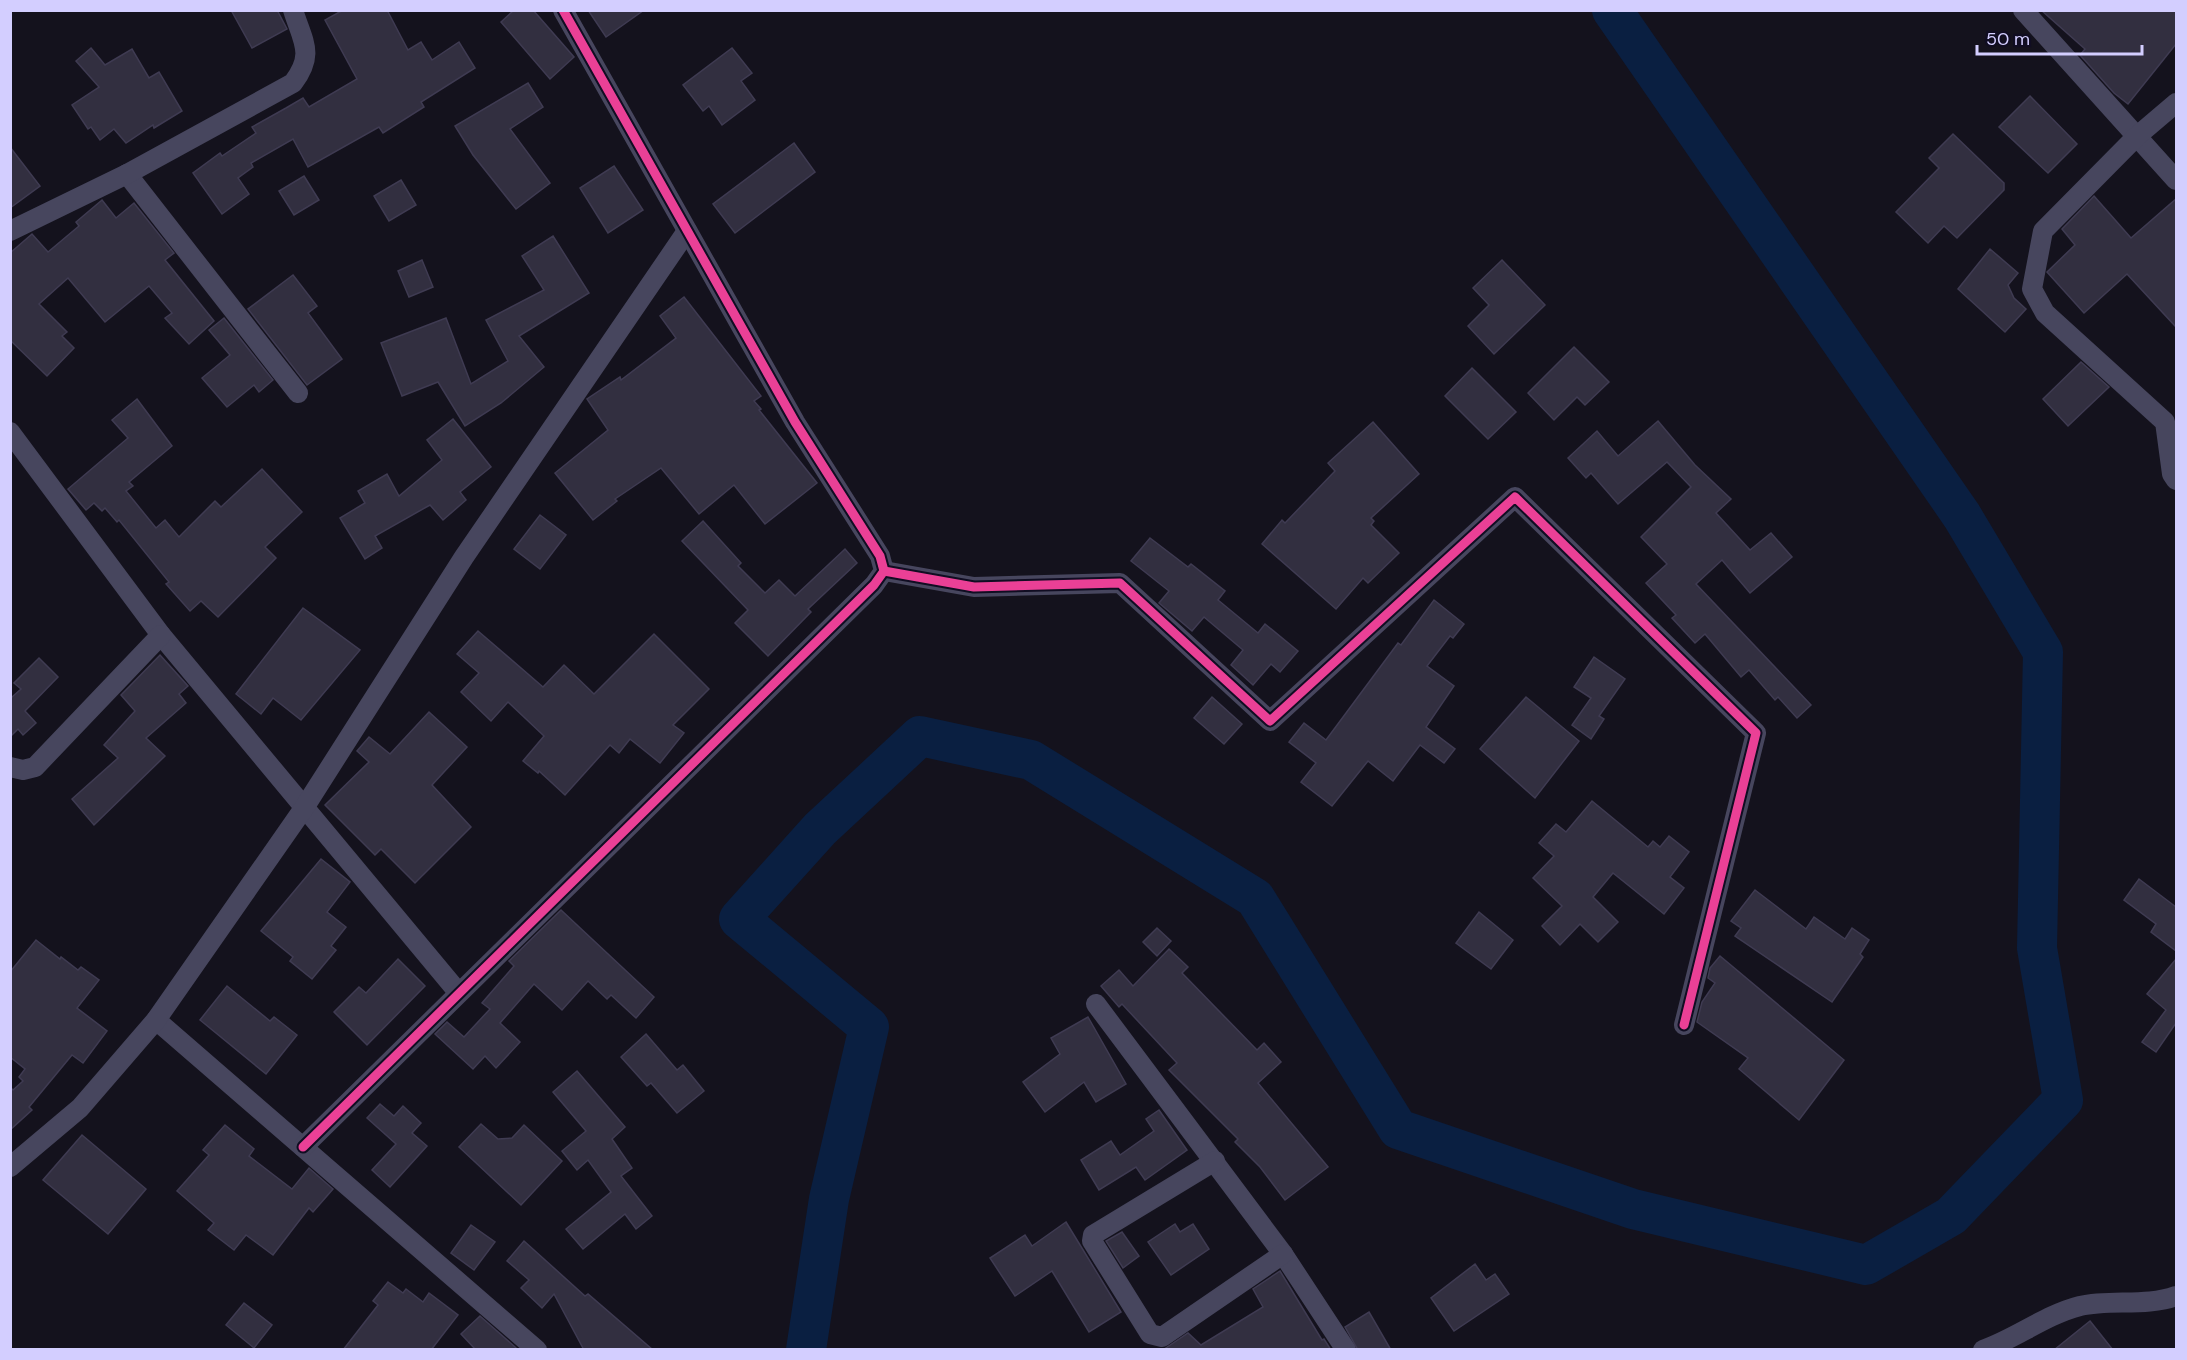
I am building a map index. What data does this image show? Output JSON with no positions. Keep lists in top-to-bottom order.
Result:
{
  "scale_bar": "50 m"
}
